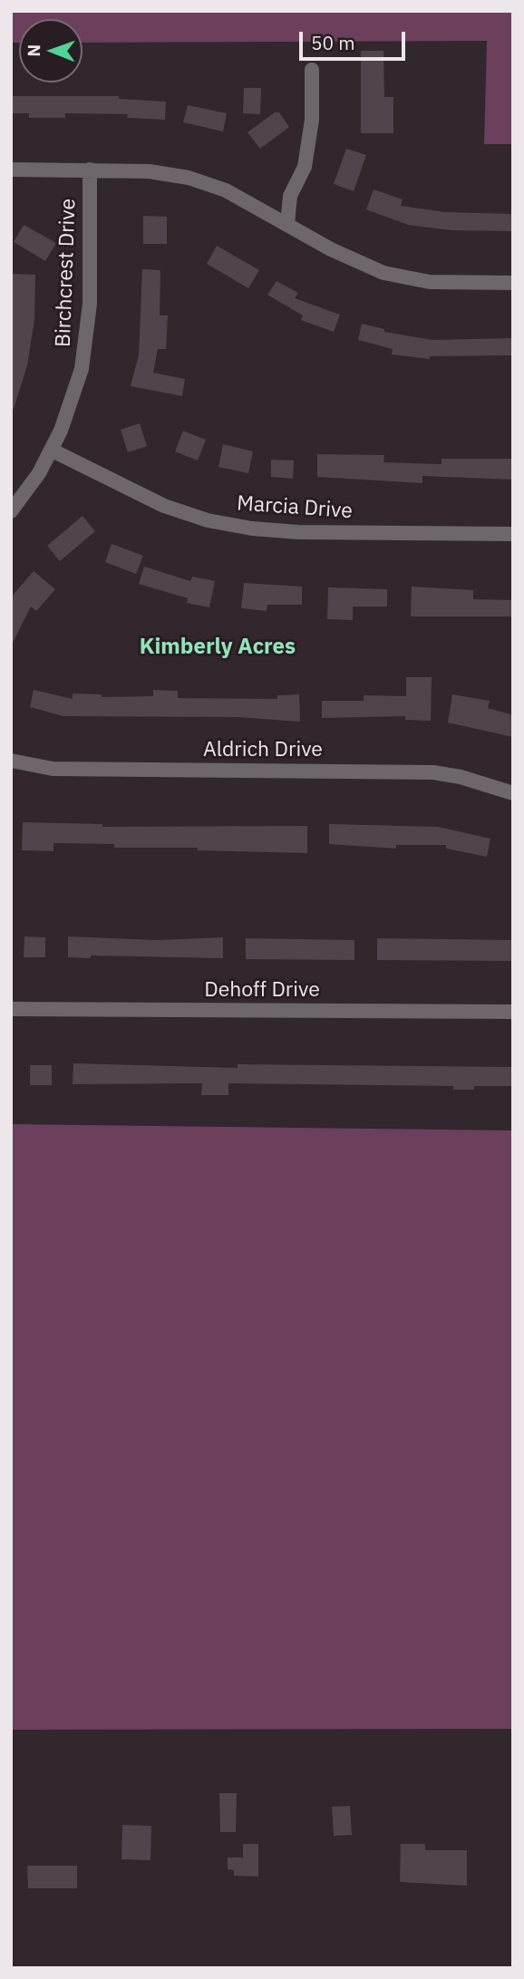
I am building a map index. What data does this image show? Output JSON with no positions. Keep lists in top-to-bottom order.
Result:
{
  "streets": {
    "street": [
      "Birchcrest Drive",
      "Marcia Drive",
      "Aldrich Drive",
      "Dehoff Drive"
    ]
  },
  "crossings": [
    ["Birchcrest Drive", "Marcia Drive"]
  ],
  "districts": ["Kimberly Acres"],
  "scale_bar": "50 m",
  "north": "left"
}
